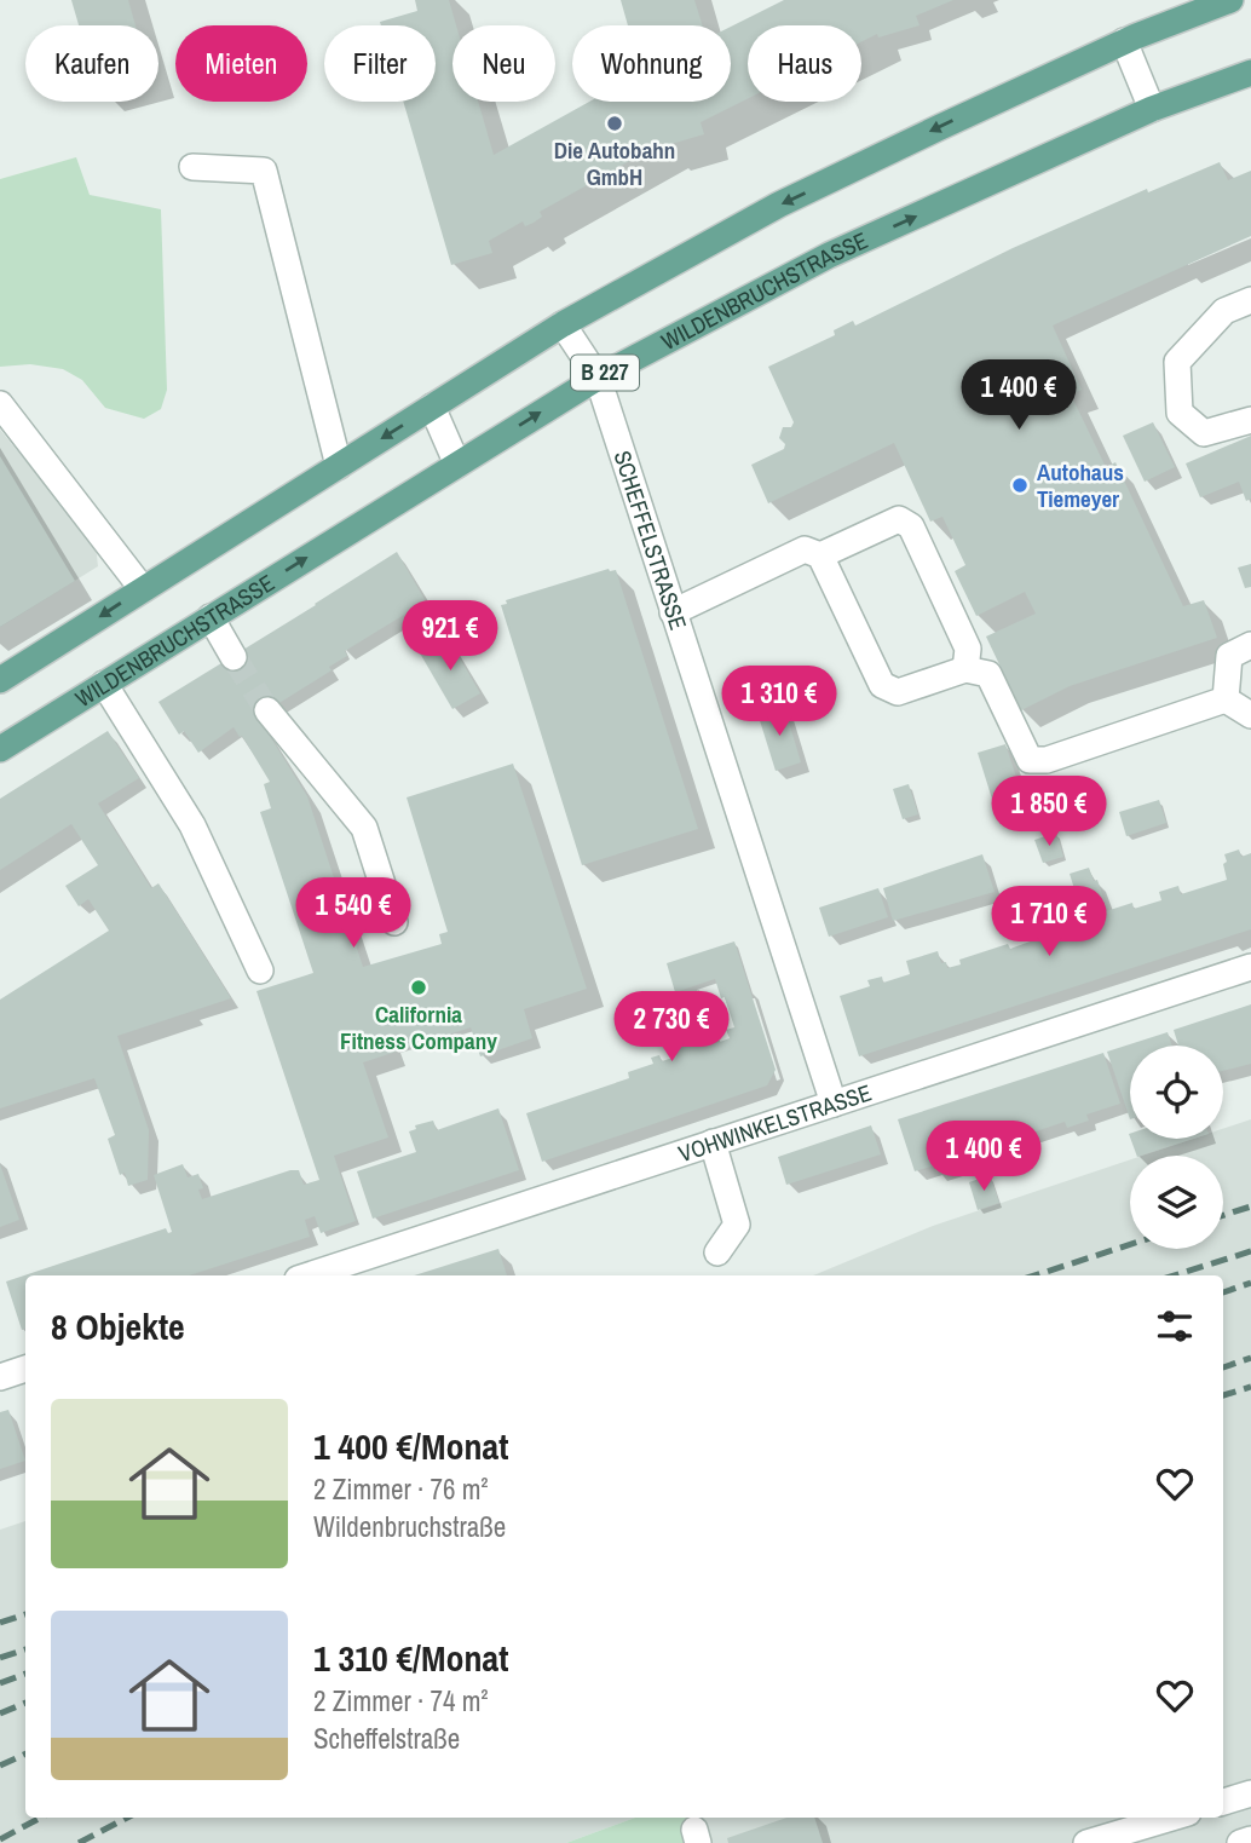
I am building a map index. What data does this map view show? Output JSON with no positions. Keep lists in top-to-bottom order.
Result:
{
  "streets": {
    "main road": ["WILDENBRUCHSTRASSE", "B 227"],
    "street": ["SCHEFFELSTRASSE", "VOHWINKELSTRASSE"]
  },
  "crossings": [
    ["WILDENBRUCHSTRASSE", "SCHEFFELSTRASSE"],
    ["B 227", "SCHEFFELSTRASSE"],
    ["SCHEFFELSTRASSE", "VOHWINKELSTRASSE"]
  ],
  "places": ["Die Autobahn GmbH", "Autohaus Tiemeyer", "California Fitness Company"],
  "page": {
    "chip": [
      "Kaufen",
      "Mieten",
      "Filter",
      "Neu",
      "Wohnung",
      "Haus"
    ],
    "price": [
      "1 400 €",
      "921 €",
      "1 310 €",
      "1 850 €",
      "1 540 €",
      "1 710 €",
      "2 730 €",
      "1 400 €"
    ],
    "heading": "8 Objekte",
    "list": [
      {
        "name": "1 400 €/Monat",
        "note": "2 Zimmer · 76 m² · Wildenbruchstraße"
      },
      {
        "name": "1 310 €/Monat",
        "note": "2 Zimmer · 74 m² · Scheffelstraße"
      }
    ]
  }
}
